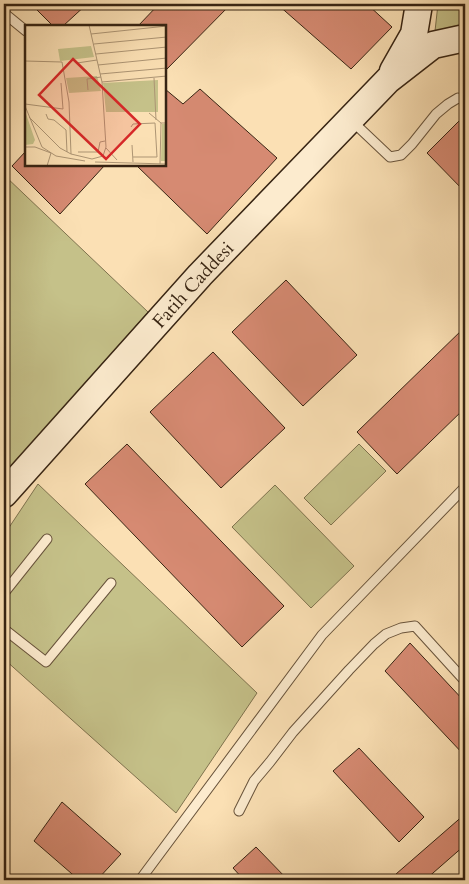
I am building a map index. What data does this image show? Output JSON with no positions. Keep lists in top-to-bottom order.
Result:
{
  "streets": {
    "main road": ["Fatih Caddesi"]
  }
}
